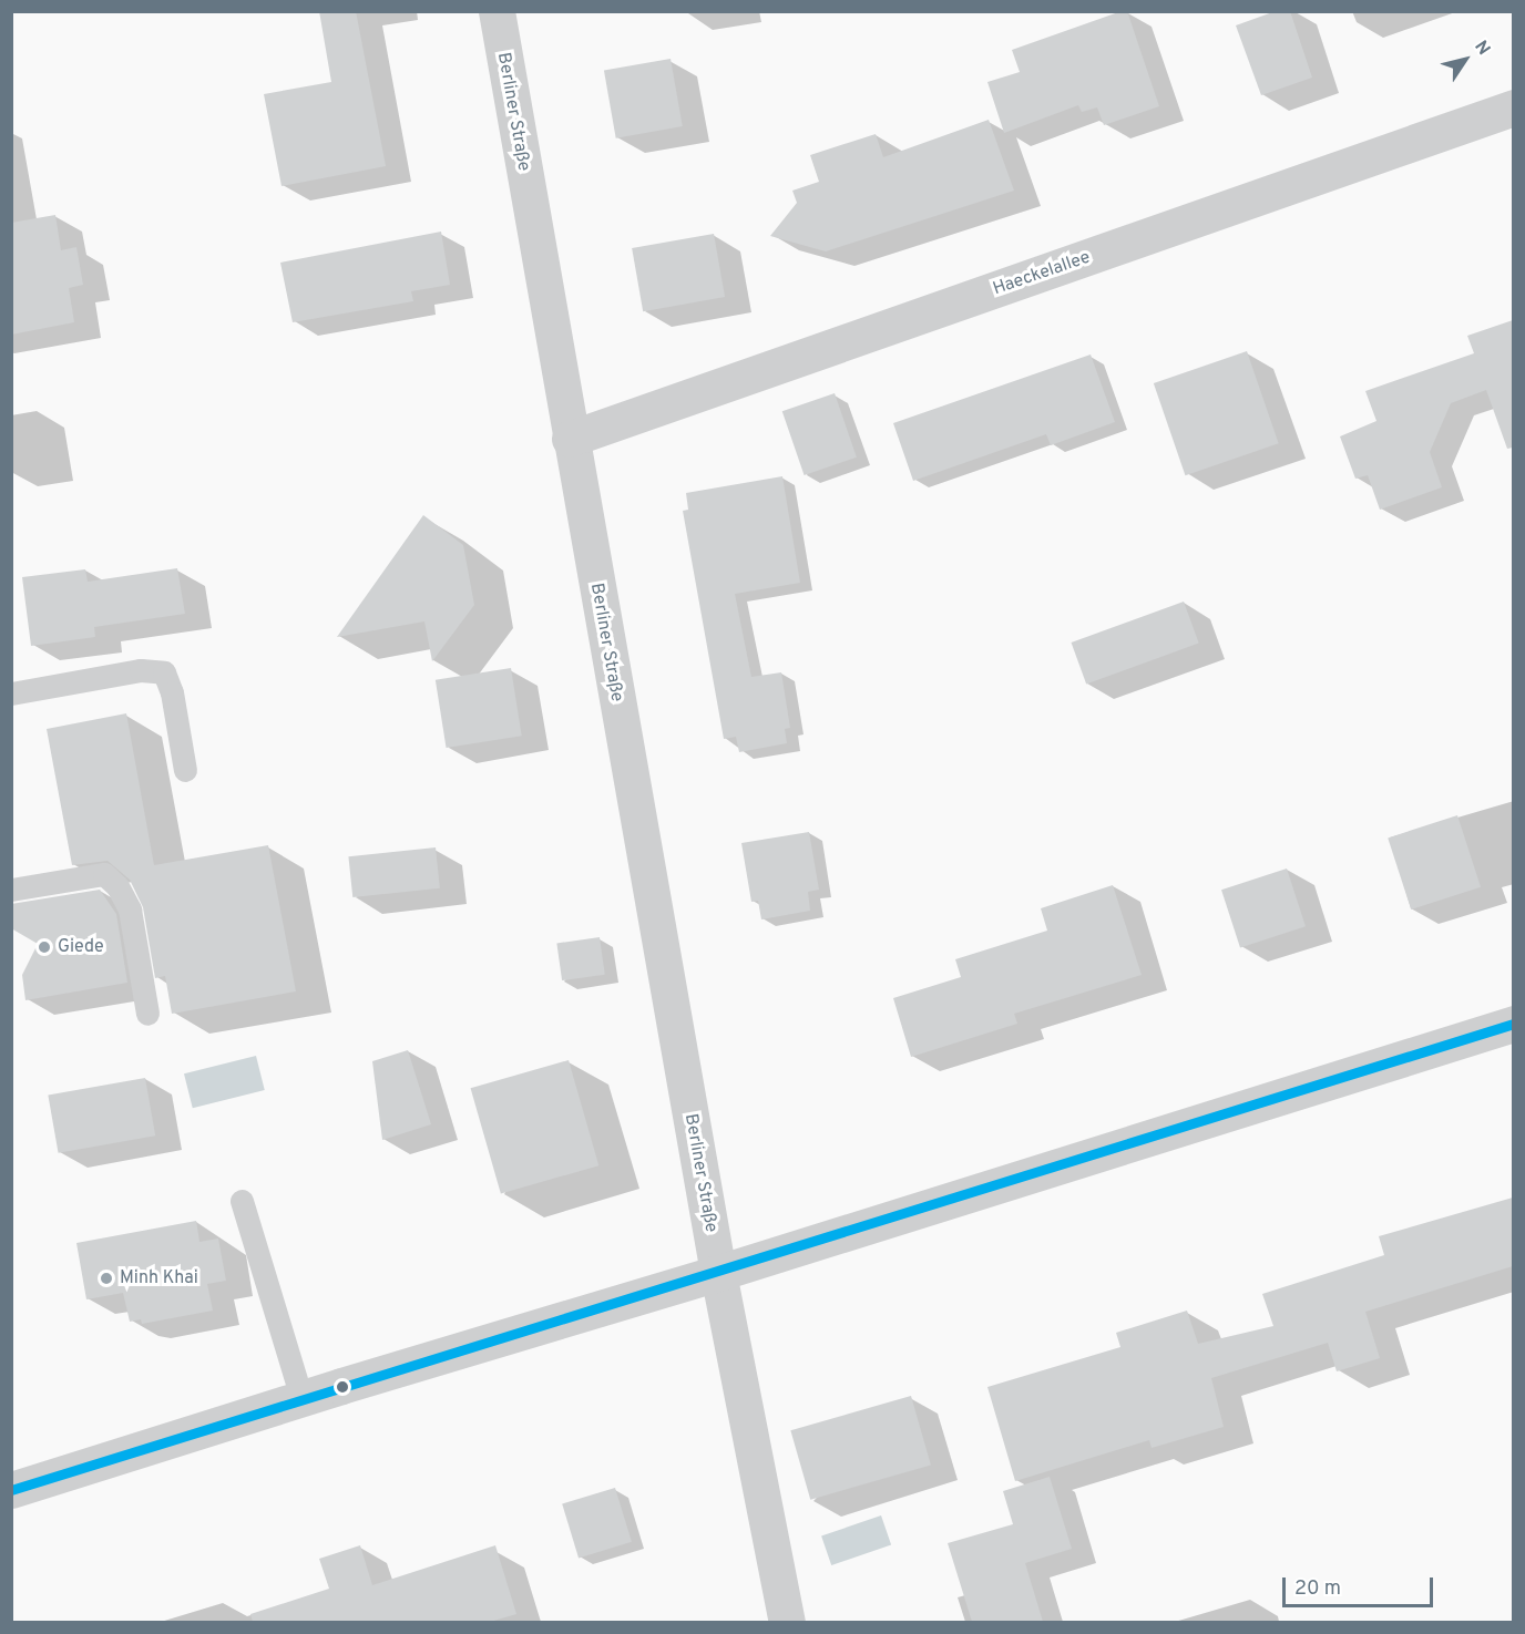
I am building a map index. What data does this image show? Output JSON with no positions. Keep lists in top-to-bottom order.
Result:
{
  "streets": {
    "street": ["Berliner Straße", "Haeckelallee"]
  },
  "crossings": [
    ["Berliner Straße", "Haeckelallee"]
  ],
  "places": ["Giede", "Minh Khai"],
  "scale_bar": "20 m",
  "north": "top right"
}
